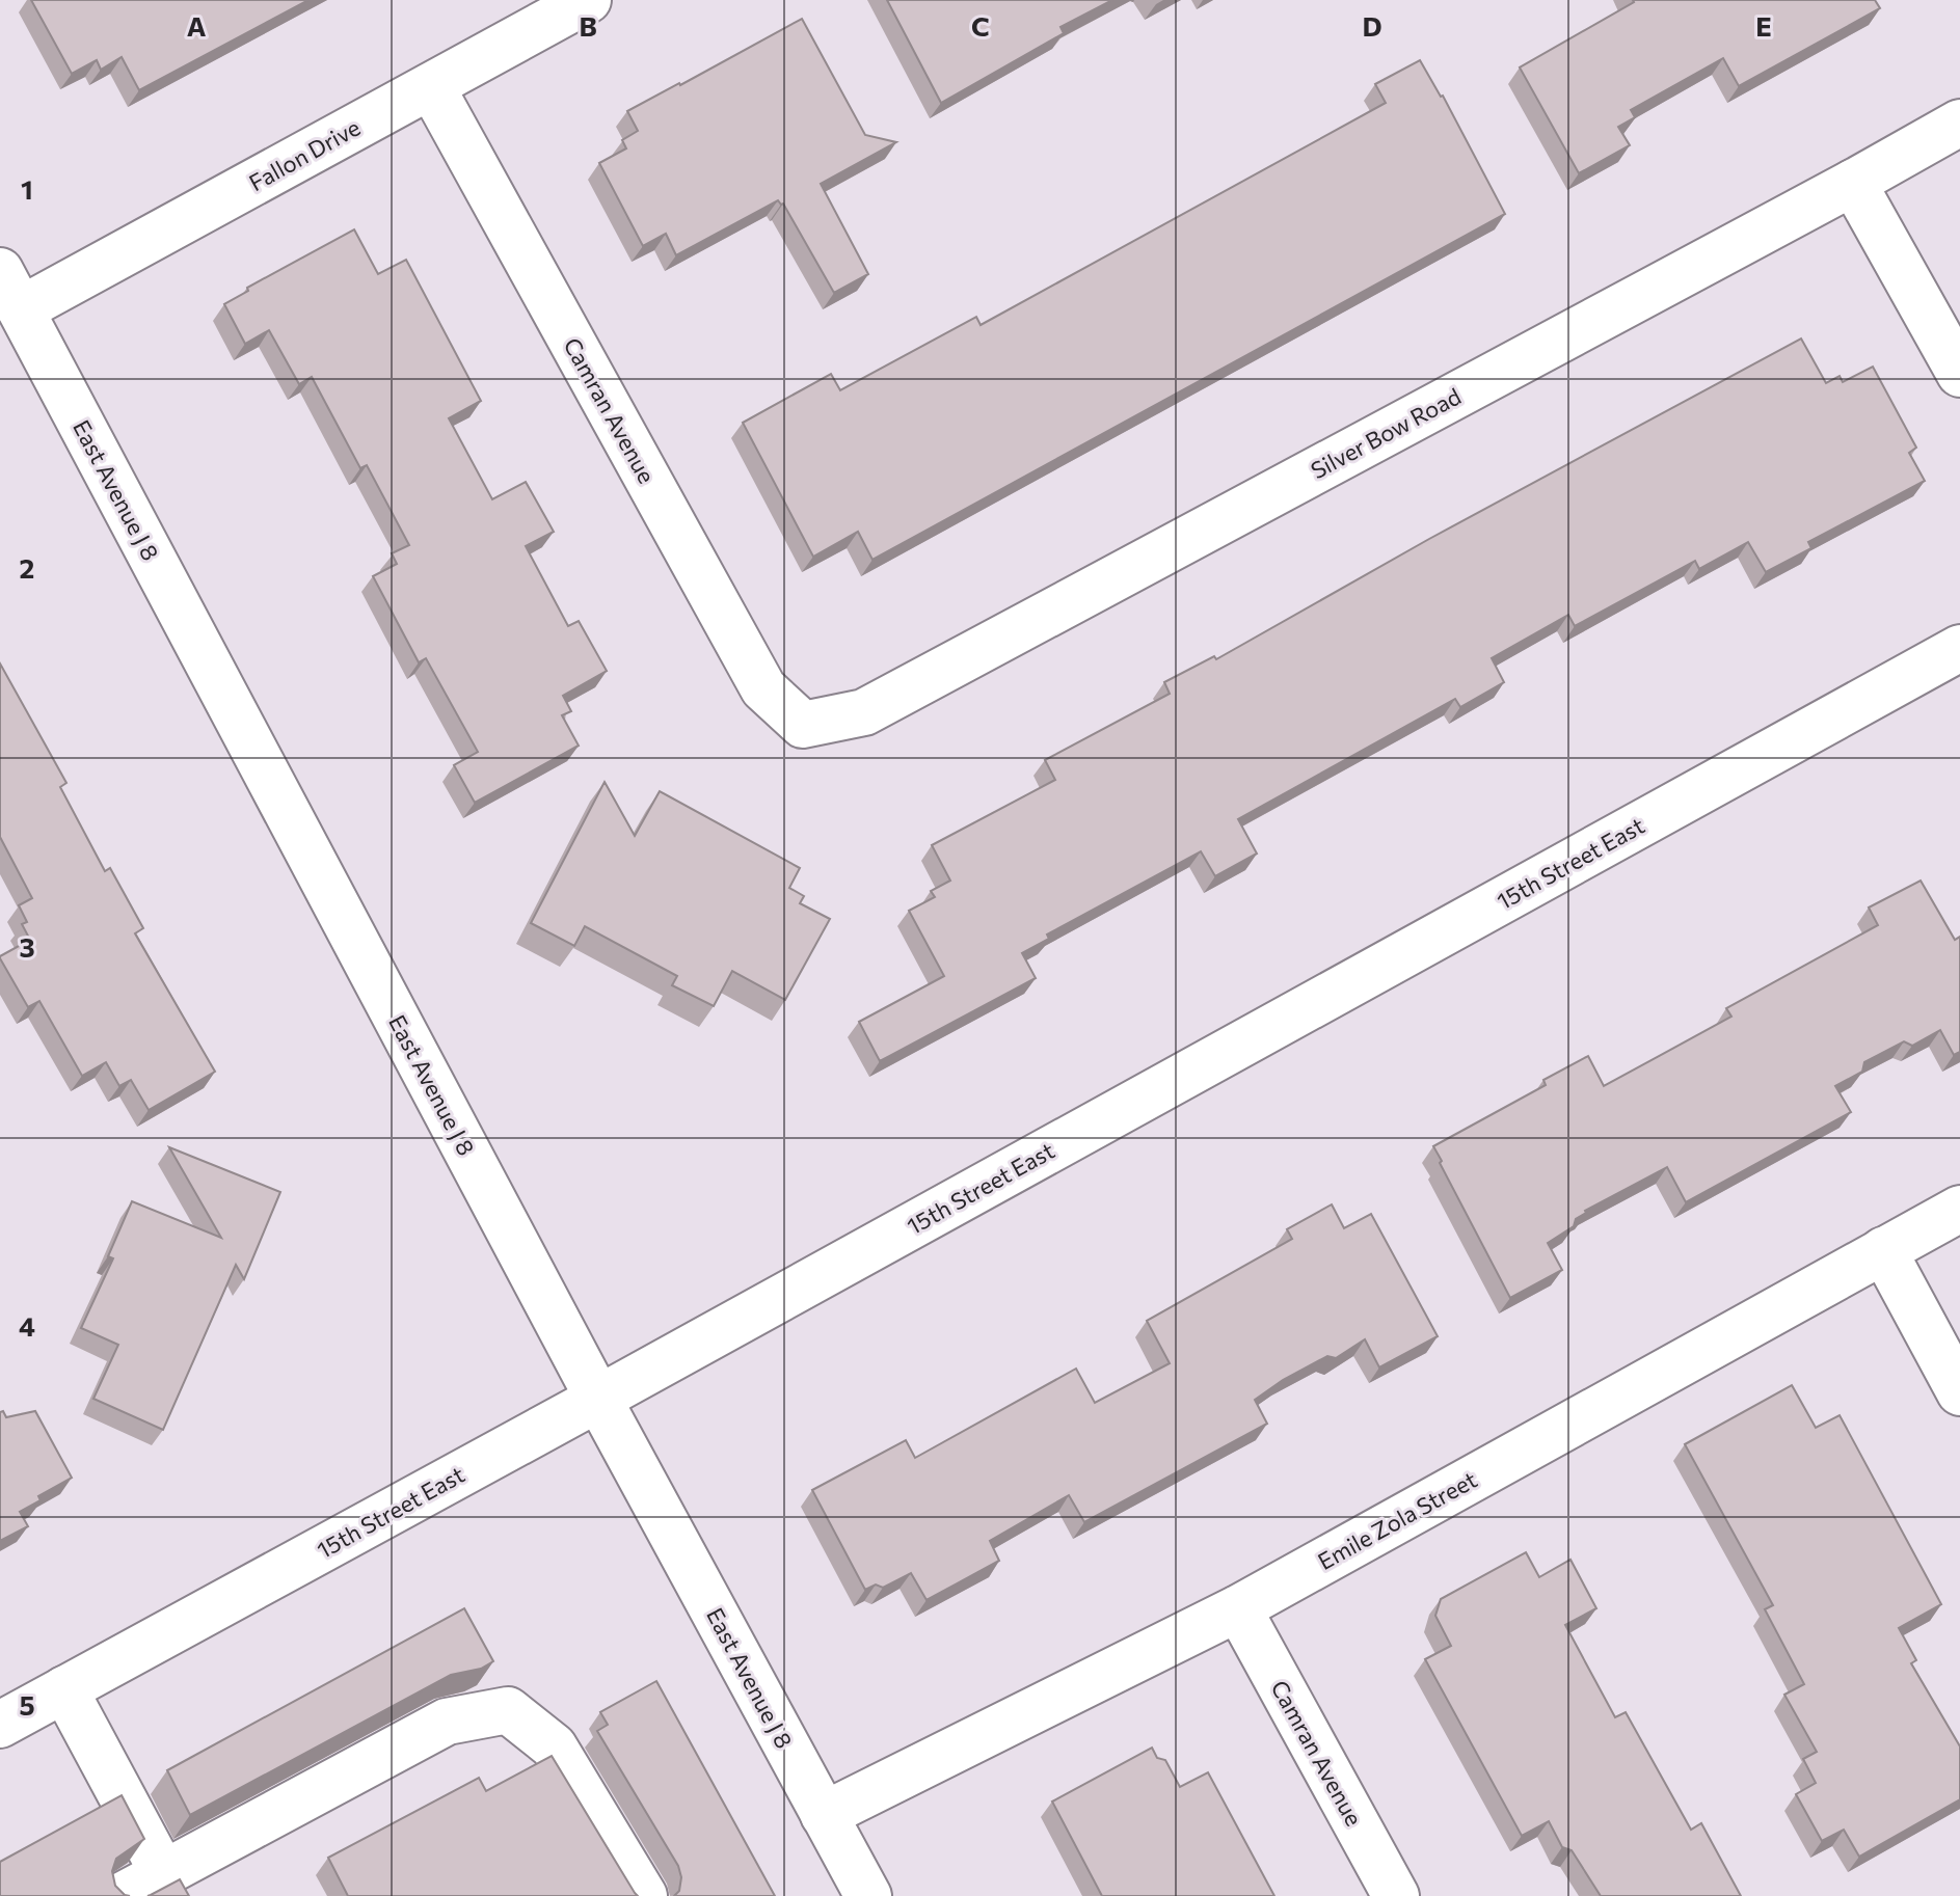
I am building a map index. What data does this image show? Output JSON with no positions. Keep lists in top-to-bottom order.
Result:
{
  "streets": {
    "street": [
      "Fallon Drive",
      "Camran Avenue",
      "Silver Bow Road",
      "East Avenue J 8",
      "15th Street East",
      "Emile Zola Street"
    ]
  },
  "crossings": [
    ["Fallon Drive", "Camran Avenue"],
    ["Fallon Drive", "East Avenue J 8"],
    ["Camran Avenue", "Silver Bow Road"],
    ["Camran Avenue", "Emile Zola Street"],
    ["East Avenue J 8", "15th Street East"],
    ["East Avenue J 8", "Emile Zola Street"]
  ],
  "grid": {
    "columns": [
      "A",
      "B",
      "C",
      "D",
      "E"
    ],
    "rows": [
      "1",
      "2",
      "3",
      "4",
      "5"
    ]
  }
}
